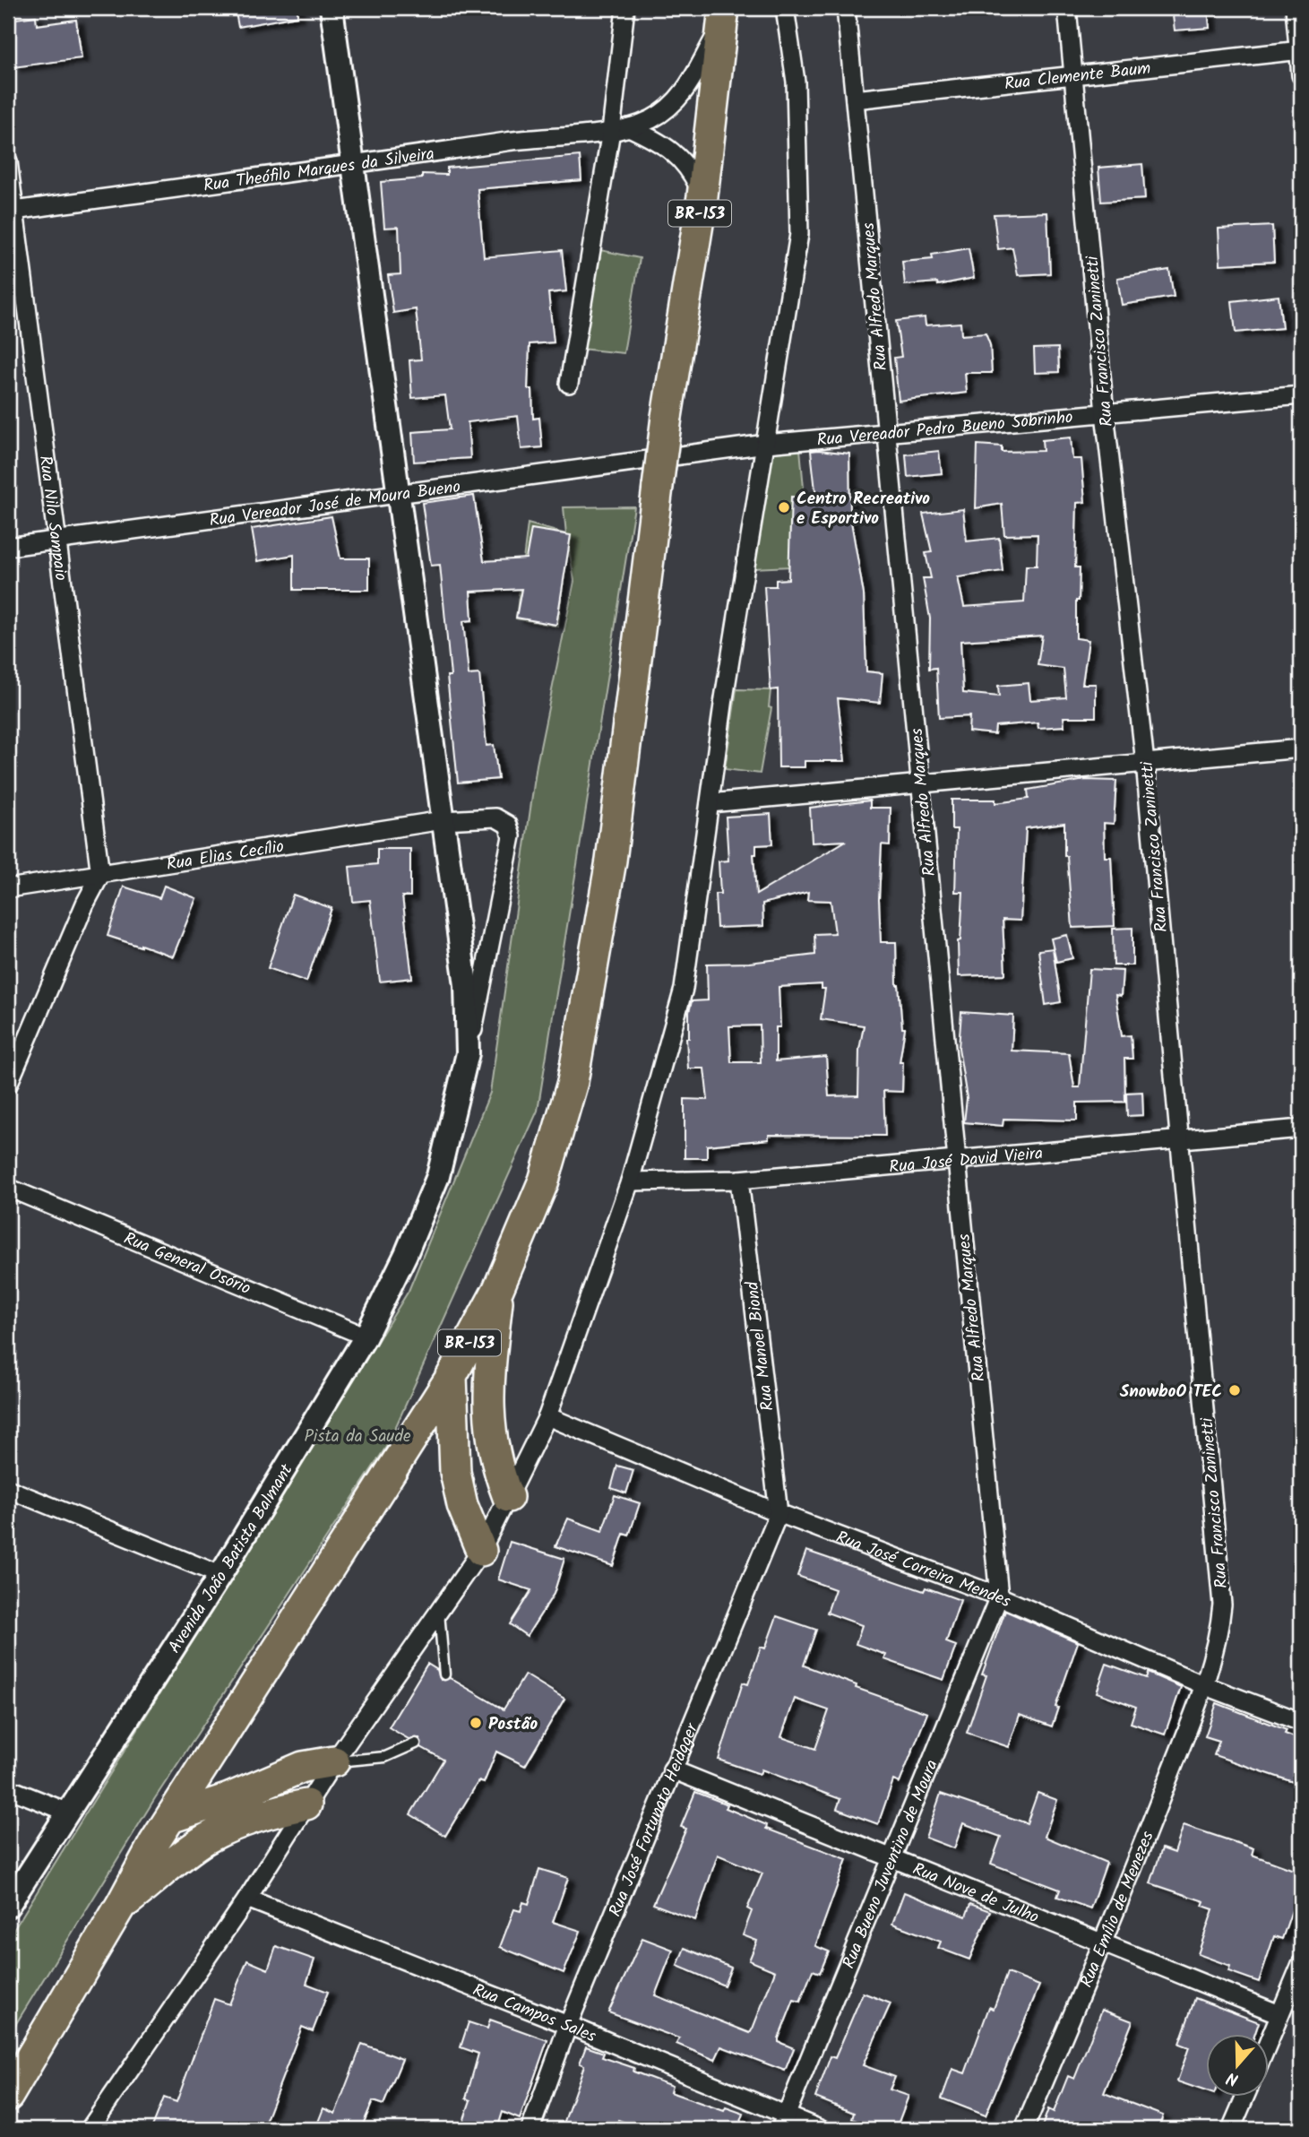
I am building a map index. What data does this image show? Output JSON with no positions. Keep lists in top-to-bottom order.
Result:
{
  "streets": {
    "highway": ["BR-153"],
    "street": [
      "Rua Clemente Baum",
      "Rua Theófilo Marques da Silveira",
      "Rua Alfredo Marques",
      "Rua Francisco Zaninetti",
      "Rua Vereador Pedro Bueno Sobrinho",
      "Rua Vereador José de Moura Bueno",
      "Rua Nilo Sampaio",
      "Rua Elias Cecílio",
      "Rua José David Vieira",
      "Rua General Osório",
      "Rua Manoel Biond",
      "Avenida João Batista Balmant",
      "Rua José Correira Mendes",
      "Rua José Fortunato Heidgger",
      "Rua Bueno Juventino de Moura",
      "Rua Nove de Julho",
      "Rua Emílio de Menezes",
      "Rua Campos Sales"
    ]
  },
  "crossings": [
    ["Rua Clemente Baum", "Rua Alfredo Marques"],
    ["Rua Clemente Baum", "Rua Francisco Zaninetti"],
    ["Rua Theófilo Marques da Silveira", "Rua Nilo Sampaio"],
    ["Rua Theófilo Marques da Silveira", "Avenida João Batista Balmant"],
    ["BR-153", "Rua Vereador Pedro Bueno Sobrinho"],
    ["BR-153", "Rua Vereador José de Moura Bueno"],
    ["Rua Alfredo Marques", "Rua Vereador Pedro Bueno Sobrinho"],
    ["Rua Alfredo Marques", "Rua José David Vieira"],
    ["Rua Alfredo Marques", "Rua José Correira Mendes"],
    ["Rua Alfredo Marques", "Rua Bueno Juventino de Moura"],
    ["Rua Francisco Zaninetti", "Rua Vereador Pedro Bueno Sobrinho"],
    ["Rua Francisco Zaninetti", "Rua José David Vieira"],
    ["Rua Francisco Zaninetti", "Rua José Correira Mendes"],
    ["Rua Francisco Zaninetti", "Rua Emílio de Menezes"],
    ["Rua Vereador Pedro Bueno Sobrinho", "Rua Vereador José de Moura Bueno"],
    ["Rua Vereador José de Moura Bueno", "Rua Nilo Sampaio"],
    ["Rua Vereador José de Moura Bueno", "Avenida João Batista Balmant"],
    ["Rua Nilo Sampaio", "Rua Elias Cecílio"],
    ["Rua Elias Cecílio", "Avenida João Batista Balmant"],
    ["Rua José David Vieira", "Rua Manoel Biond"],
    ["Rua General Osório", "Avenida João Batista Balmant"],
    ["Rua Manoel Biond", "Rua José Correira Mendes"],
    ["Rua Manoel Biond", "Rua José Fortunato Heidgger"],
    ["Rua José Correira Mendes", "Rua José Fortunato Heidgger"],
    ["Rua José Correira Mendes", "Rua Bueno Juventino de Moura"],
    ["Rua José Correira Mendes", "Rua Emílio de Menezes"],
    ["Rua José Fortunato Heidgger", "Rua Nove de Julho"],
    ["Rua José Fortunato Heidgger", "Rua Campos Sales"],
    ["Rua Bueno Juventino de Moura", "Rua Nove de Julho"],
    ["Rua Bueno Juventino de Moura", "Rua Campos Sales"],
    ["Rua Nove de Julho", "Rua Emílio de Menezes"]
  ],
  "parks": ["Pista da Saude"],
  "places": ["Centro Recreativo e Esportivo", "SnowboO TEC", "Postão"],
  "north": "bottom"
}
